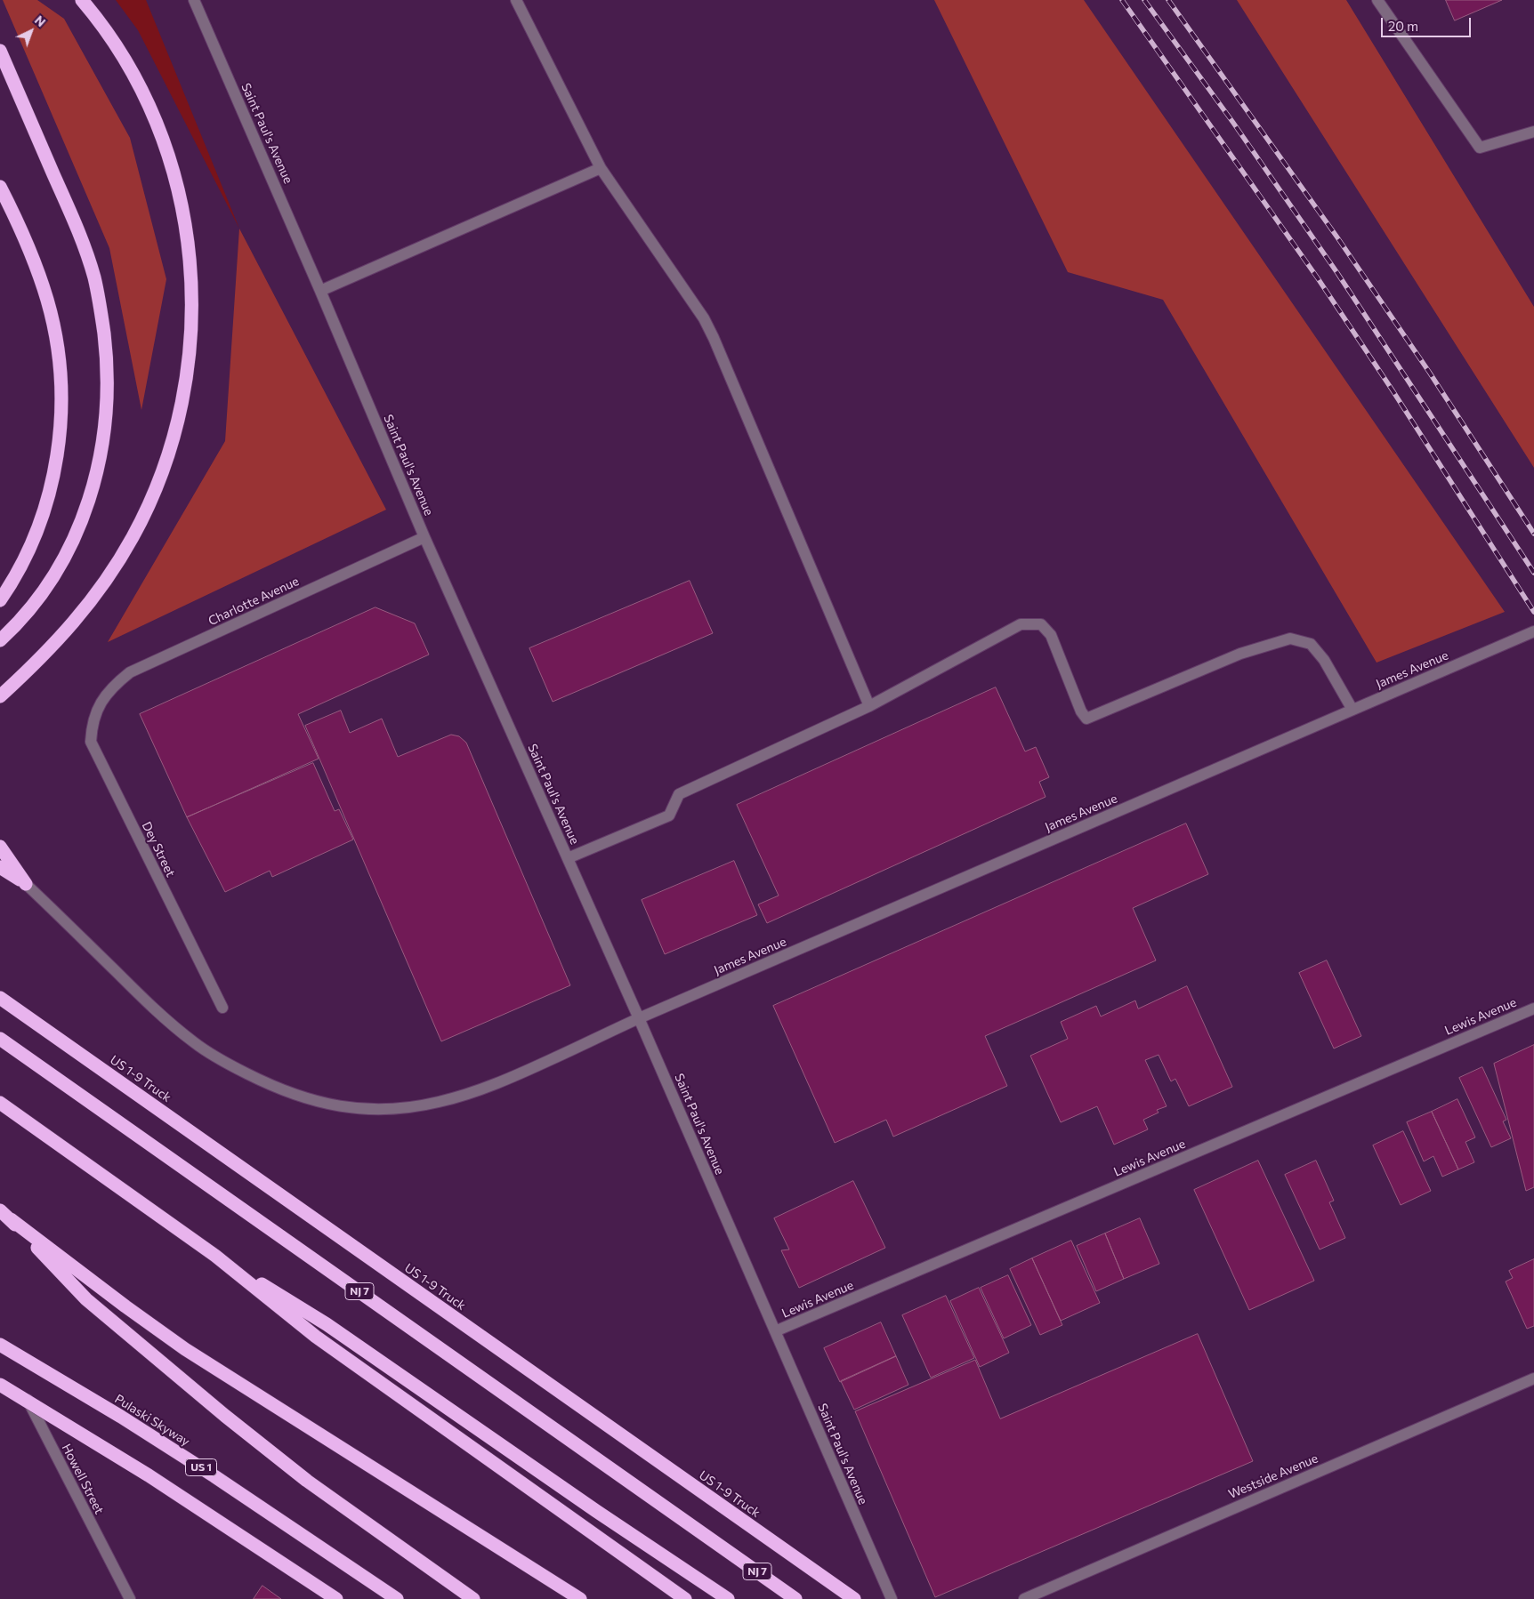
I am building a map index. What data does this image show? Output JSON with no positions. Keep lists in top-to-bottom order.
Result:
{
  "streets": {
    "highway": [
      "US 1-9 Truck",
      "NJ 7",
      "Pulaski Skyway",
      "US 1"
    ],
    "street": [
      "Saint Paul's Avenue",
      "Charlotte Avenue",
      "James Avenue",
      "Dey Street",
      "Lewis Avenue",
      "Westside Avenue",
      "Howell Street"
    ]
  },
  "crossings": [
    ["Saint Paul's Avenue", "Charlotte Avenue"],
    ["Saint Paul's Avenue", "James Avenue"],
    ["Saint Paul's Avenue", "Lewis Avenue"],
    ["Charlotte Avenue", "Dey Street"]
  ],
  "scale_bar": "20 m",
  "north": "top right"
}
